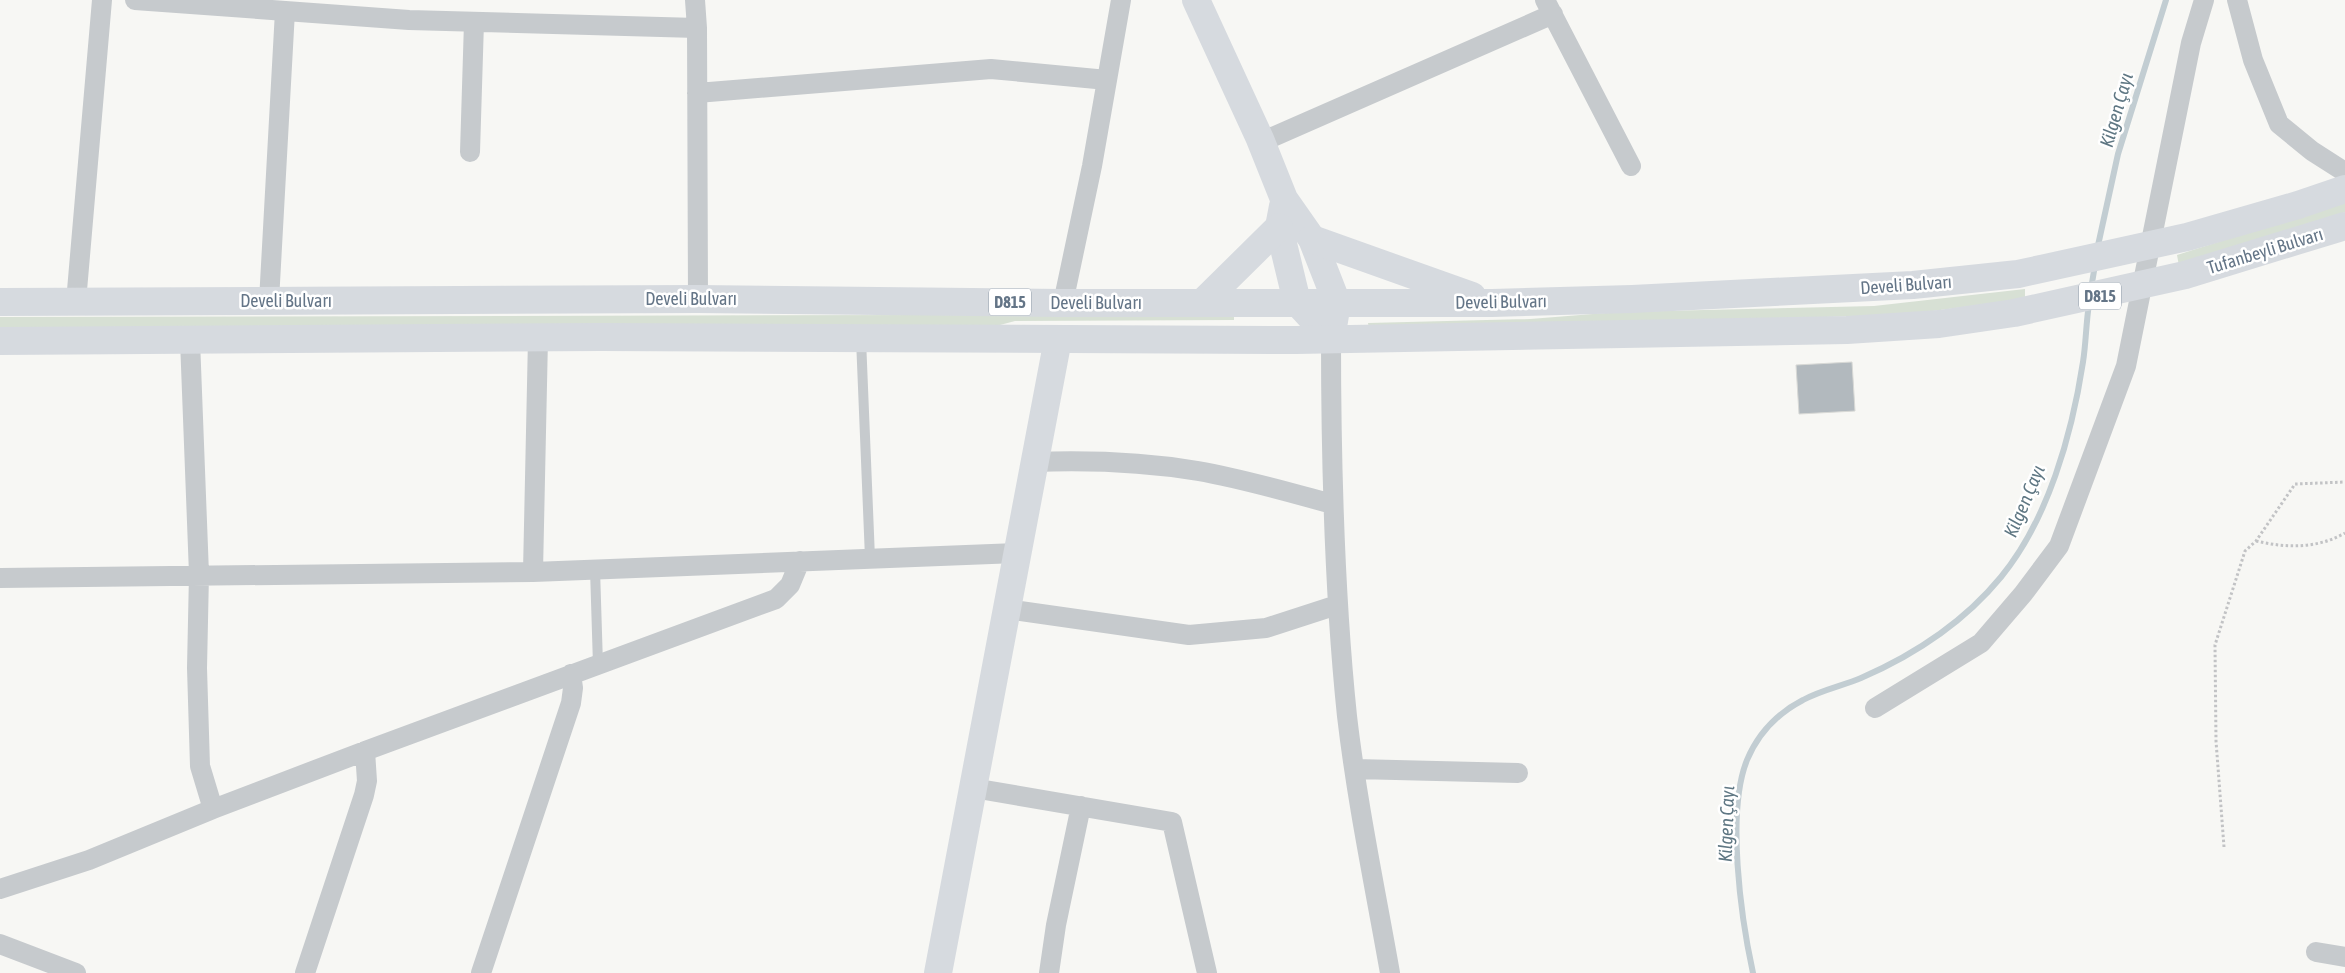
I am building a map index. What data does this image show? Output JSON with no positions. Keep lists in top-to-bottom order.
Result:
{
  "streets": {
    "main road": ["Tufanbeyli Bulvarı", "Develi Bulvarı", "D815"]
  },
  "crossings": [
    ["Tufanbeyli Bulvarı", "Develi Bulvarı"]
  ],
  "water": ["Kilgen Çayı"]
}
